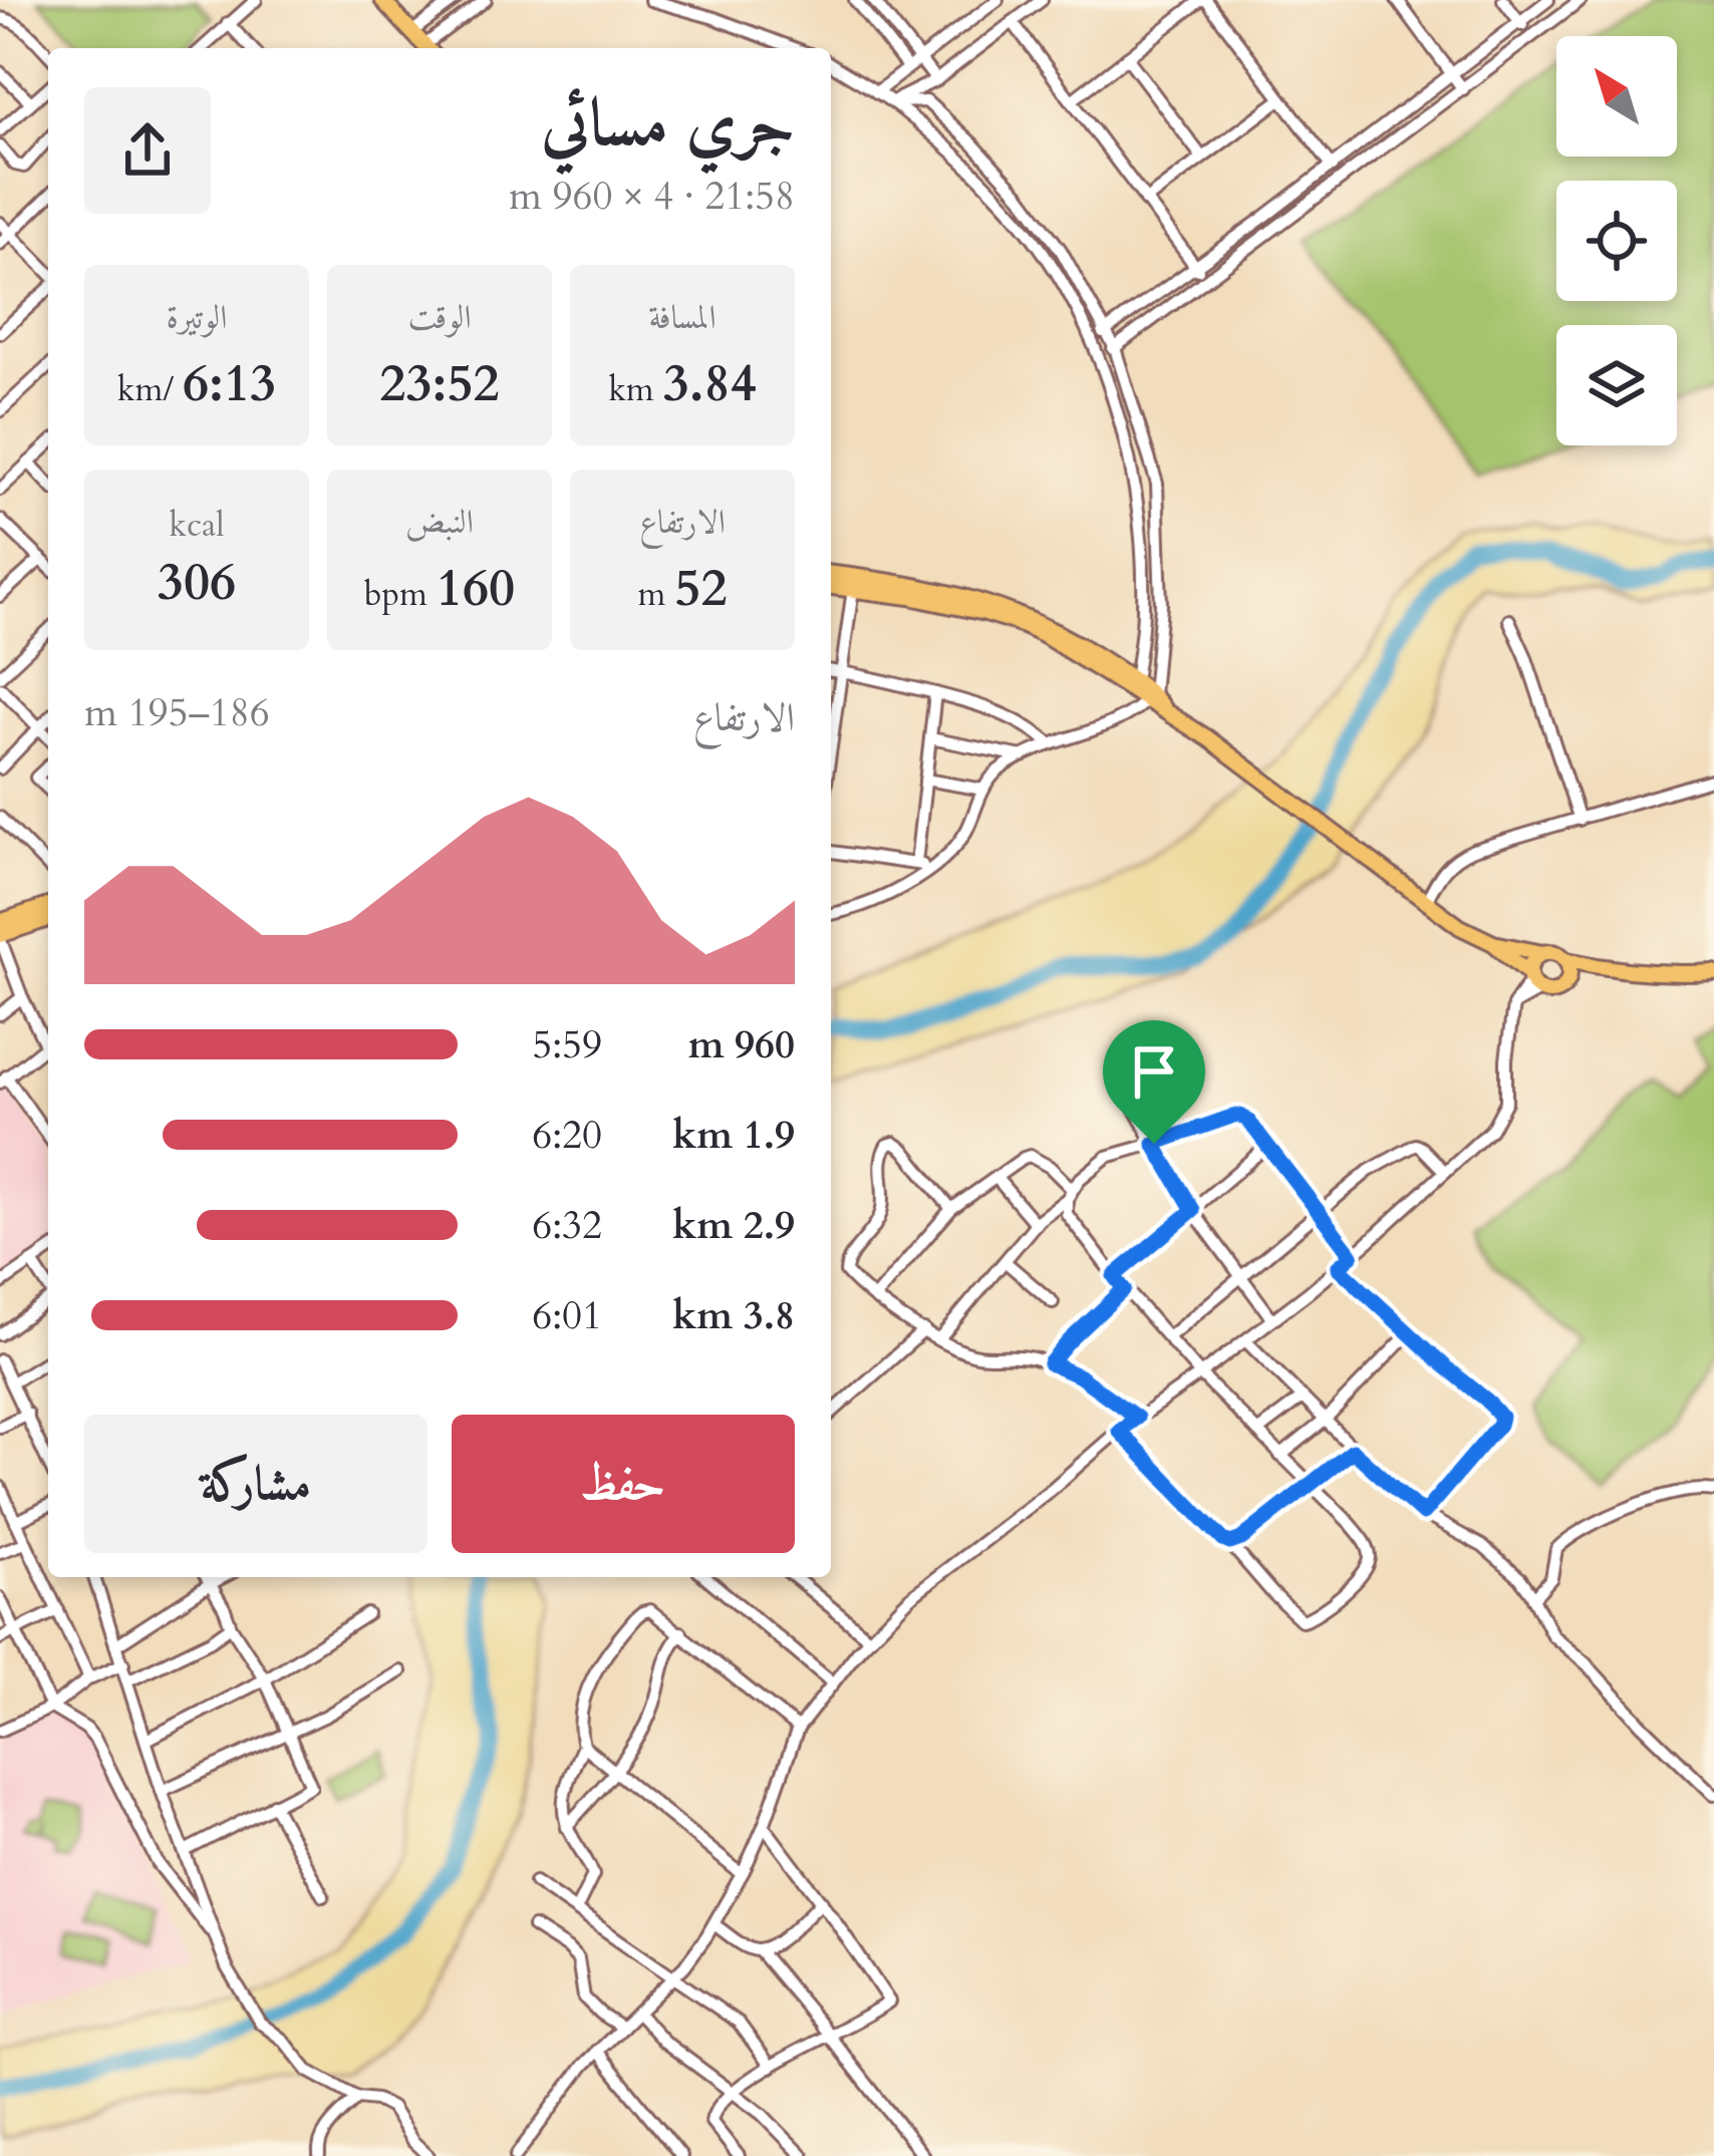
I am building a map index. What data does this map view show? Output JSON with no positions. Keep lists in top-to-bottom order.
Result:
{
  "north": "top left",
  "page": {
    "heading": ["جري مسائي", "21:58 · 4 × 960 m"],
    "stats": [
      ["المسافة", "3.84 km"],
      ["الوقت", "23:52"],
      ["الوتيرة", "6:13 /km"],
      ["الارتفاع", "52 m"],
      ["النبض", "160 bpm"],
      ["kcal", "306"]
    ],
    "chart": ["الارتفاع", "186–195 m"],
    "list": [
      {
        "name": "960 m",
        "note": "5:59"
      },
      {
        "name": "1.9 km",
        "note": "6:20"
      },
      {
        "name": "2.9 km",
        "note": "6:32"
      },
      {
        "name": "3.8 km",
        "note": "6:01"
      }
    ],
    "buttons": ["حفظ", "مشاركة"]
  }
}
